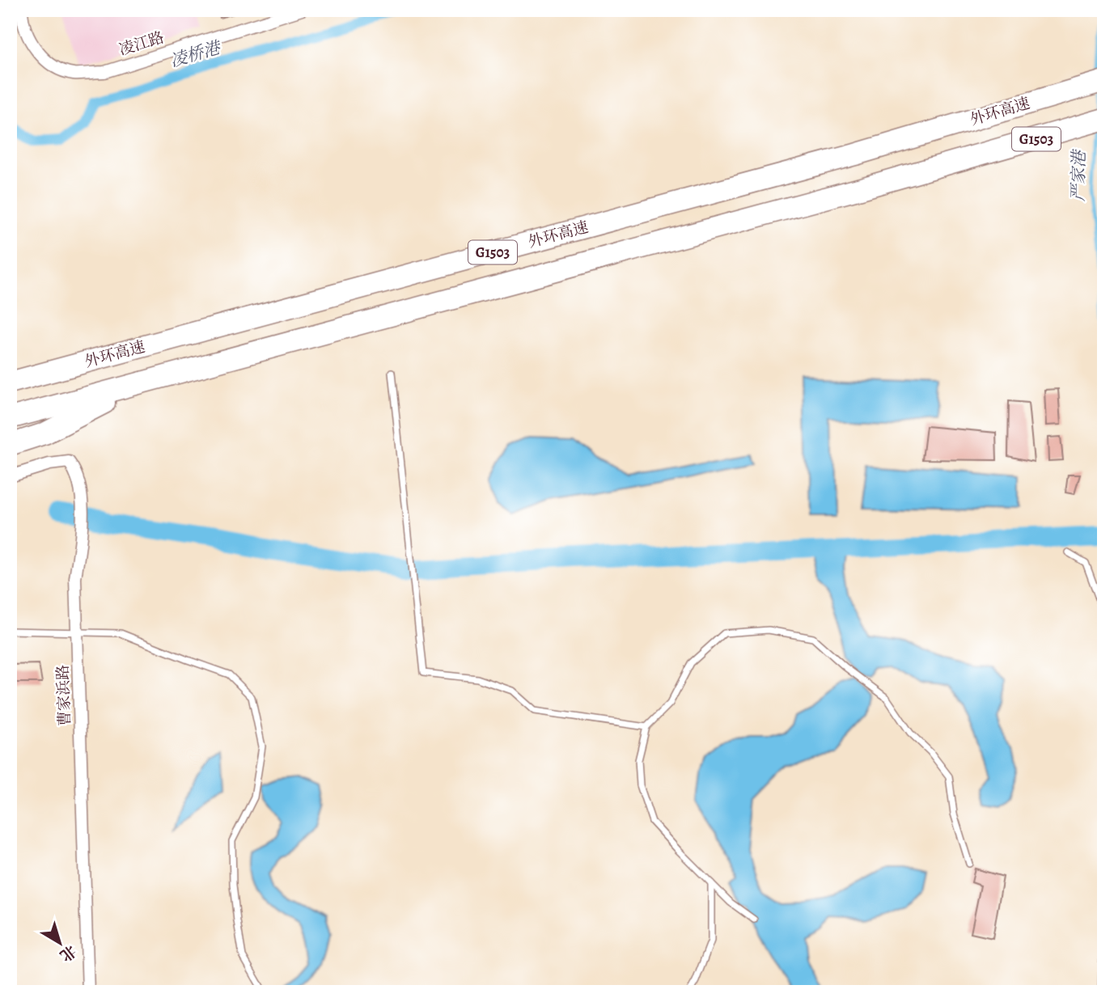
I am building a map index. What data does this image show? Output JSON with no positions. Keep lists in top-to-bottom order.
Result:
{
  "streets": {
    "highway": ["外环高速", "G1503"],
    "street": ["凌江路", "曹家浜路"]
  },
  "water": ["凌桥港", "严家港"],
  "north": "bottom right"
}
